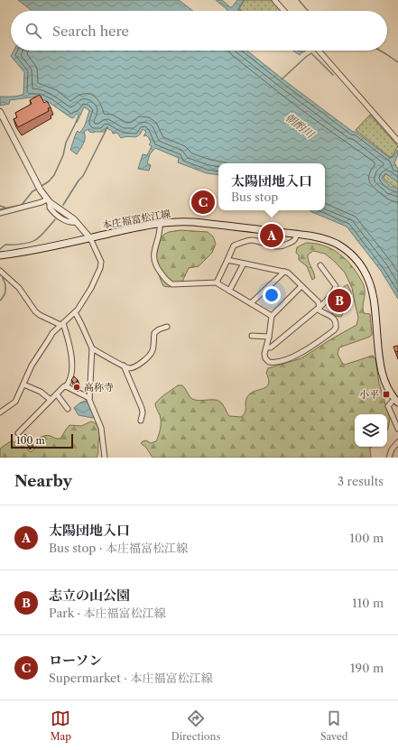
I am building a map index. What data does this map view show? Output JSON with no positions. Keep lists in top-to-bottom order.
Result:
{
  "streets": {
    "main road": ["本庄福富松江線"]
  },
  "water": ["朝酌川"],
  "places": {
    "other": ["高称寺"],
    "transit": ["小平"]
  },
  "scale_bar": "100 m",
  "page": {
    "search": "Search here",
    "popup": ["太陽団地入口", "Bus stop"],
    "pins": ["C", "A", "B"],
    "scale": "100 m",
    "heading": ["Nearby", "3 results"],
    "list": [
      {
        "mark": "A",
        "name": "太陽団地入口",
        "note": "Bus stop · 本庄福富松江線",
        "value": "100 m"
      },
      {
        "mark": "B",
        "name": "志立の山公園",
        "note": "Park · 本庄福富松江線",
        "value": "110 m"
      },
      {
        "mark": "C",
        "name": "ローソン",
        "note": "Supermarket · 本庄福富松江線",
        "value": "190 m"
      }
    ],
    "nav": ["Map", "Directions", "Saved"]
  }
}
